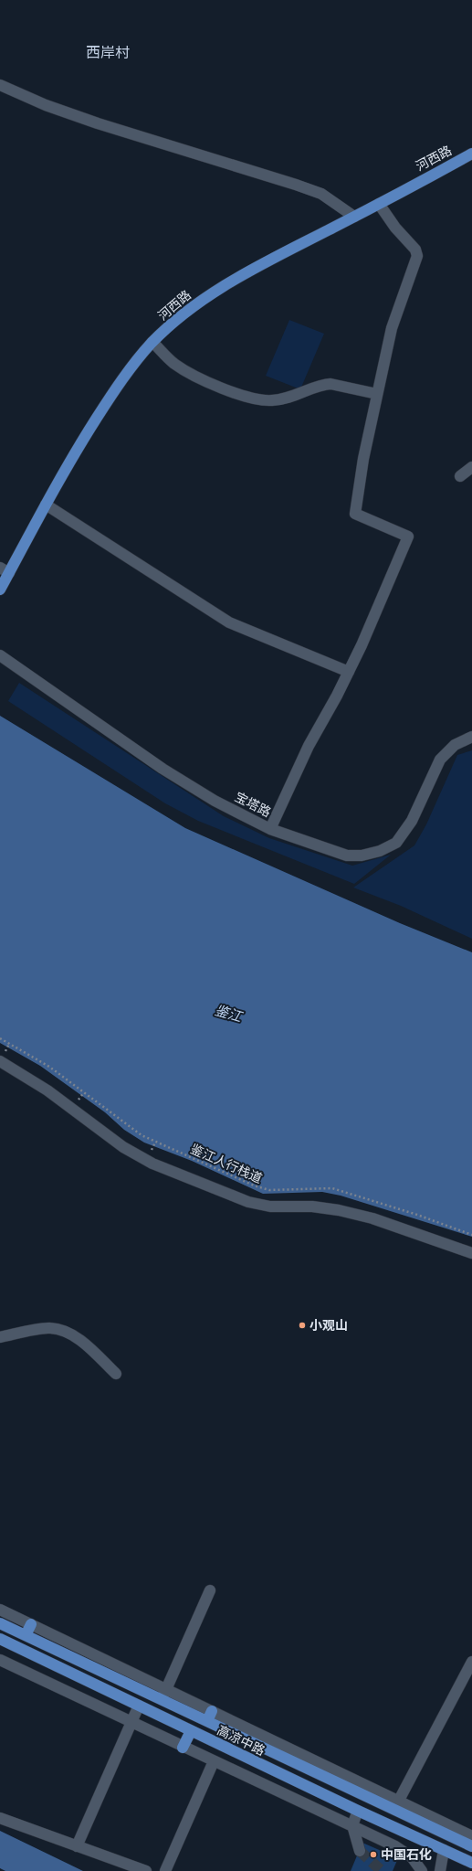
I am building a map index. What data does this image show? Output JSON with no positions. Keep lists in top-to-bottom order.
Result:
{
  "streets": {
    "main road": ["河西路", "高凉中路"],
    "street": ["宝塔路"],
    "path": ["鉴江人行栈道"]
  },
  "districts": ["西岸村"],
  "water": ["鉴江"],
  "places": ["小观山", "中国石化"]
}
